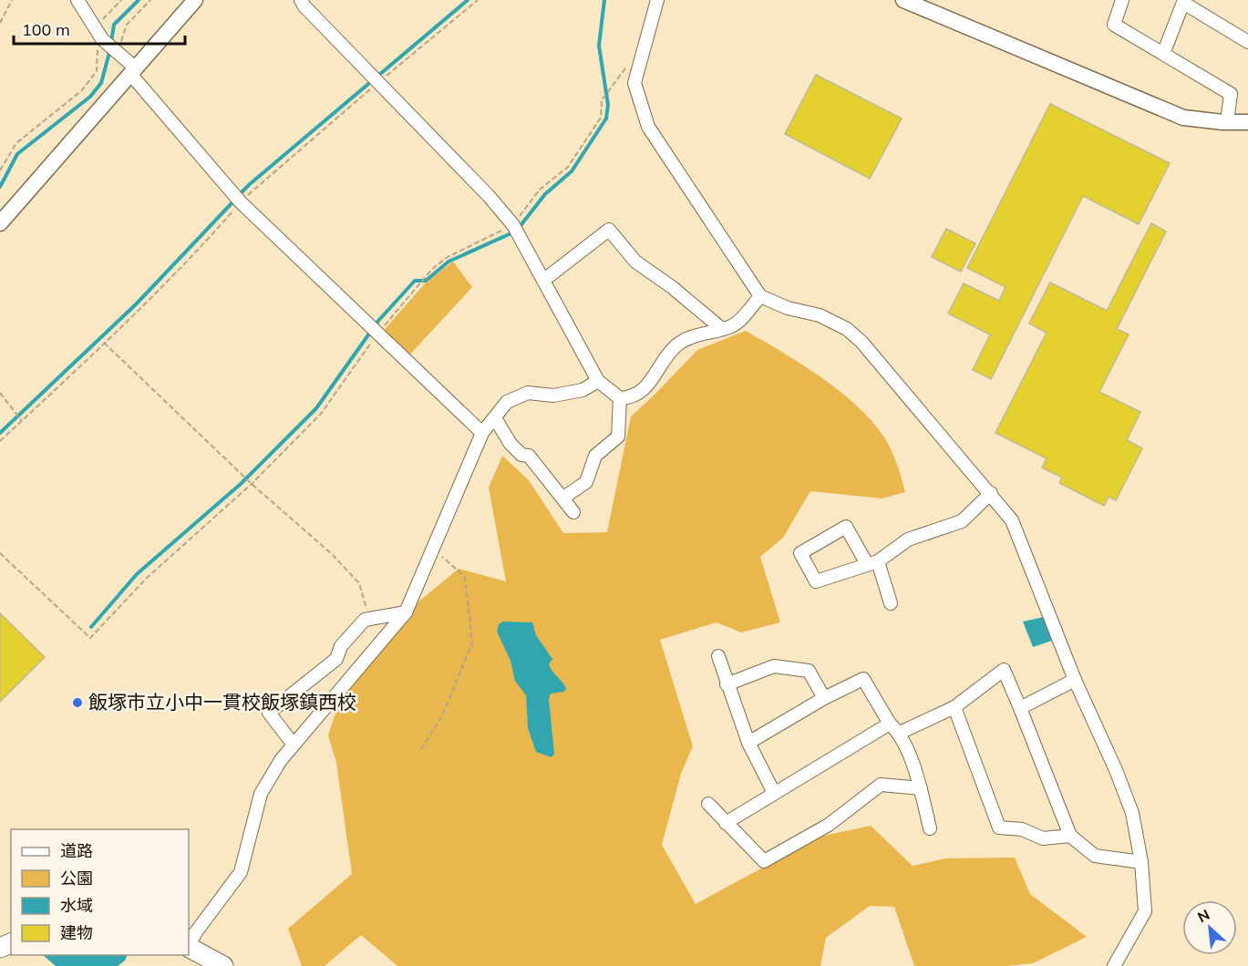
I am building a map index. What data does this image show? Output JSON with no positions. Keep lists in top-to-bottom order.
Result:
{
  "places": ["飯塚市立小中一貫校飯塚鎮西校"],
  "legend": [
    "道路",
    "公園",
    "水域",
    "建物"
  ],
  "scale_bar": "100 m",
  "north": "top left"
}
